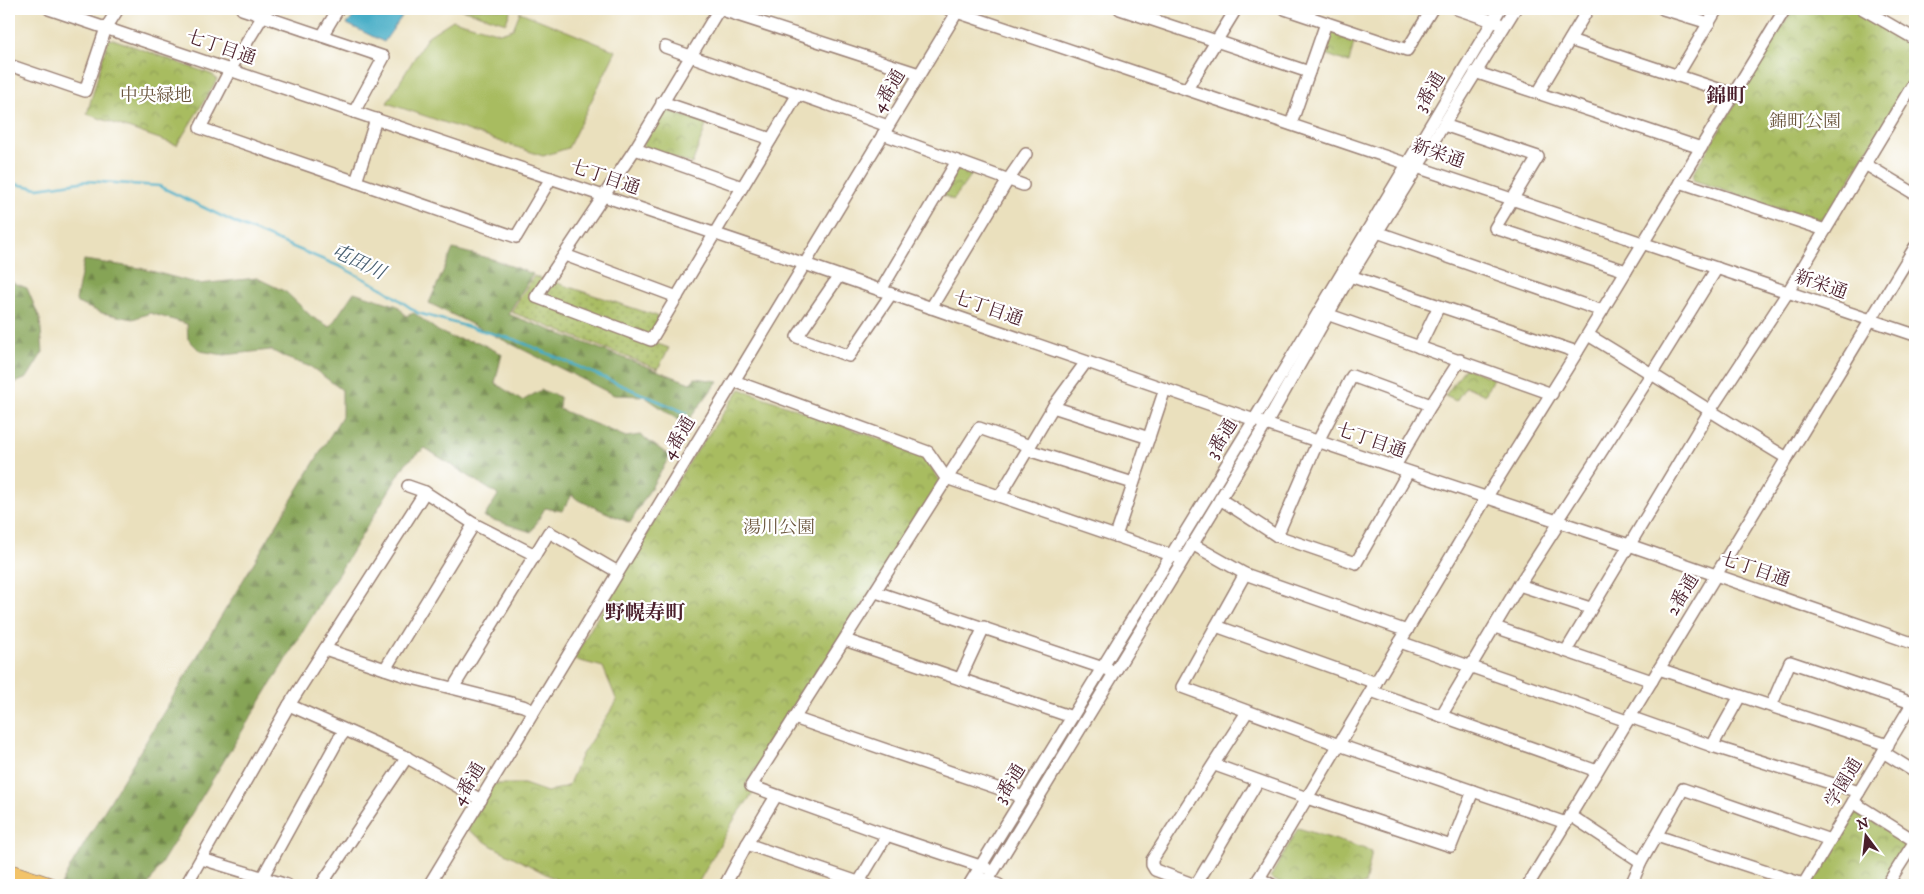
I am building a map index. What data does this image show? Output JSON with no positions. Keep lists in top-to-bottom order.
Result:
{
  "streets": {
    "street": [
      "七丁目通",
      "4番通",
      "3番通",
      "新栄通",
      "2番通",
      "学園通"
    ]
  },
  "crossings": [
    ["七丁目通", "4番通"],
    ["七丁目通", "3番通"],
    ["七丁目通", "2番通"],
    ["4番通", "新栄通"],
    ["3番通", "新栄通"],
    ["新栄通", "2番通"]
  ],
  "districts": ["錦町", "野幌寿町"],
  "water": ["屯田川"],
  "parks": ["中央緑地", "錦町公園", "湯川公園"],
  "north": "top"
}
